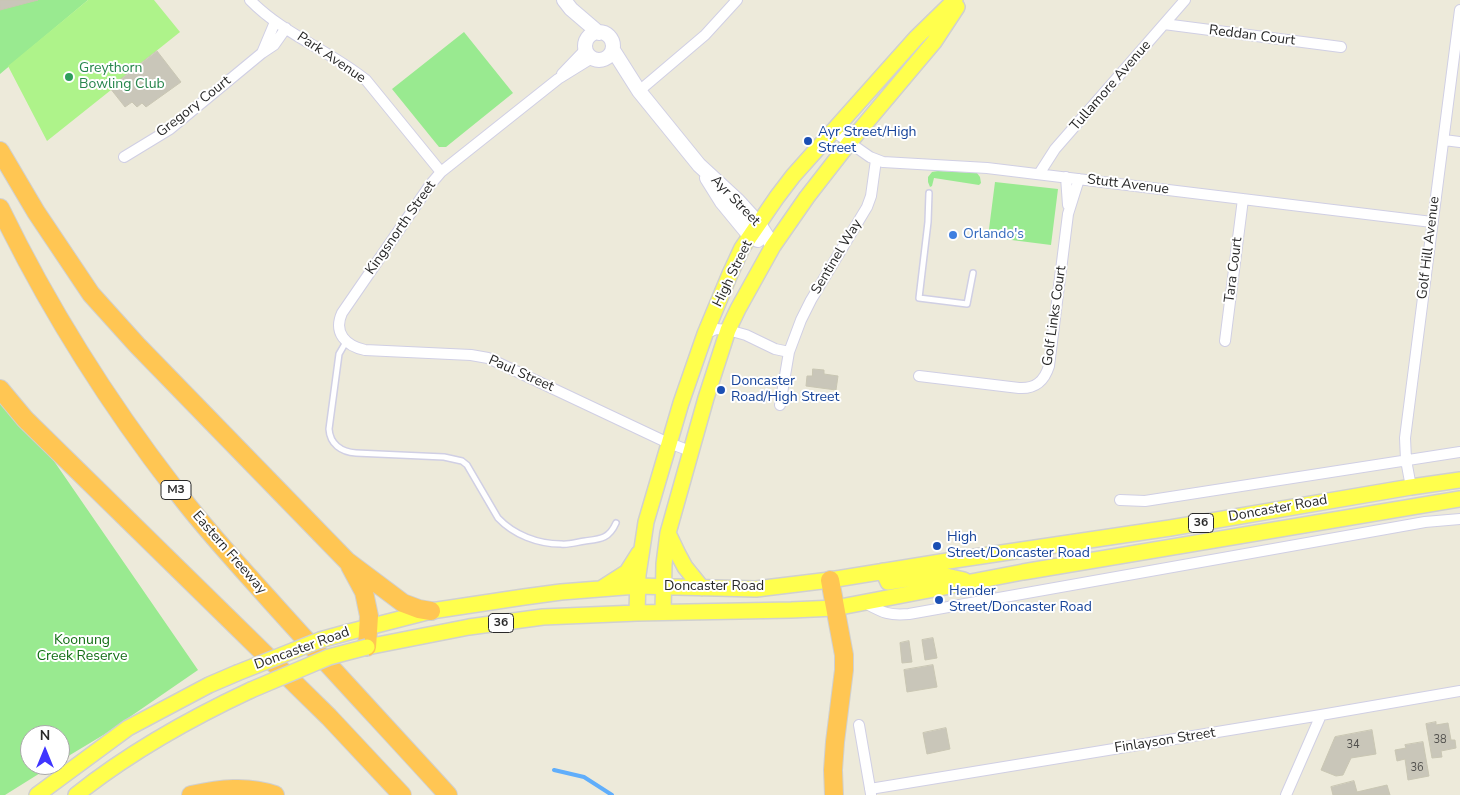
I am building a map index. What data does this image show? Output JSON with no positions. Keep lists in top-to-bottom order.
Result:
{
  "streets": {
    "highway": ["M3", "Eastern Freeway"],
    "main road": ["High Street", "Doncaster Road", "36"],
    "street": [
      "Reddan Court",
      "Park Avenue",
      "Tullamore Avenue",
      "Gregory Court",
      "Stutt Avenue",
      "Ayr Street",
      "Kingsnorth Street",
      "Golf Hill Avenue",
      "Sentinel Way",
      "Tara Court",
      "Golf Links Court",
      "Paul Street",
      "Finlayson Street"
    ]
  },
  "crossings": [
    ["Reddan Court", "Tullamore Avenue"],
    ["Park Avenue", "Gregory Court"],
    ["Park Avenue", "Kingsnorth Street"],
    ["Tullamore Avenue", "Stutt Avenue"],
    ["Stutt Avenue", "Golf Hill Avenue"],
    ["Stutt Avenue", "Sentinel Way"],
    ["Stutt Avenue", "Tara Court"],
    ["Stutt Avenue", "High Street"],
    ["Stutt Avenue", "Golf Links Court"],
    ["Ayr Street", "Kingsnorth Street"],
    ["Ayr Street", "High Street"],
    ["Kingsnorth Street", "Paul Street"],
    ["Golf Hill Avenue", "Doncaster Road"],
    ["High Street", "Paul Street"],
    ["High Street", "Doncaster Road"]
  ],
  "parks": ["Koonung Creek Reserve"],
  "places": [
    "Greythorn Bowling Club",
    "Ayr Street/High Street",
    "Orlando's",
    "Doncaster Road/High Street",
    "High Street/Doncaster Road",
    "Hender Street/Doncaster Road"
  ],
  "house_numbers": ["38", "34", "36"],
  "north": "top"
}
